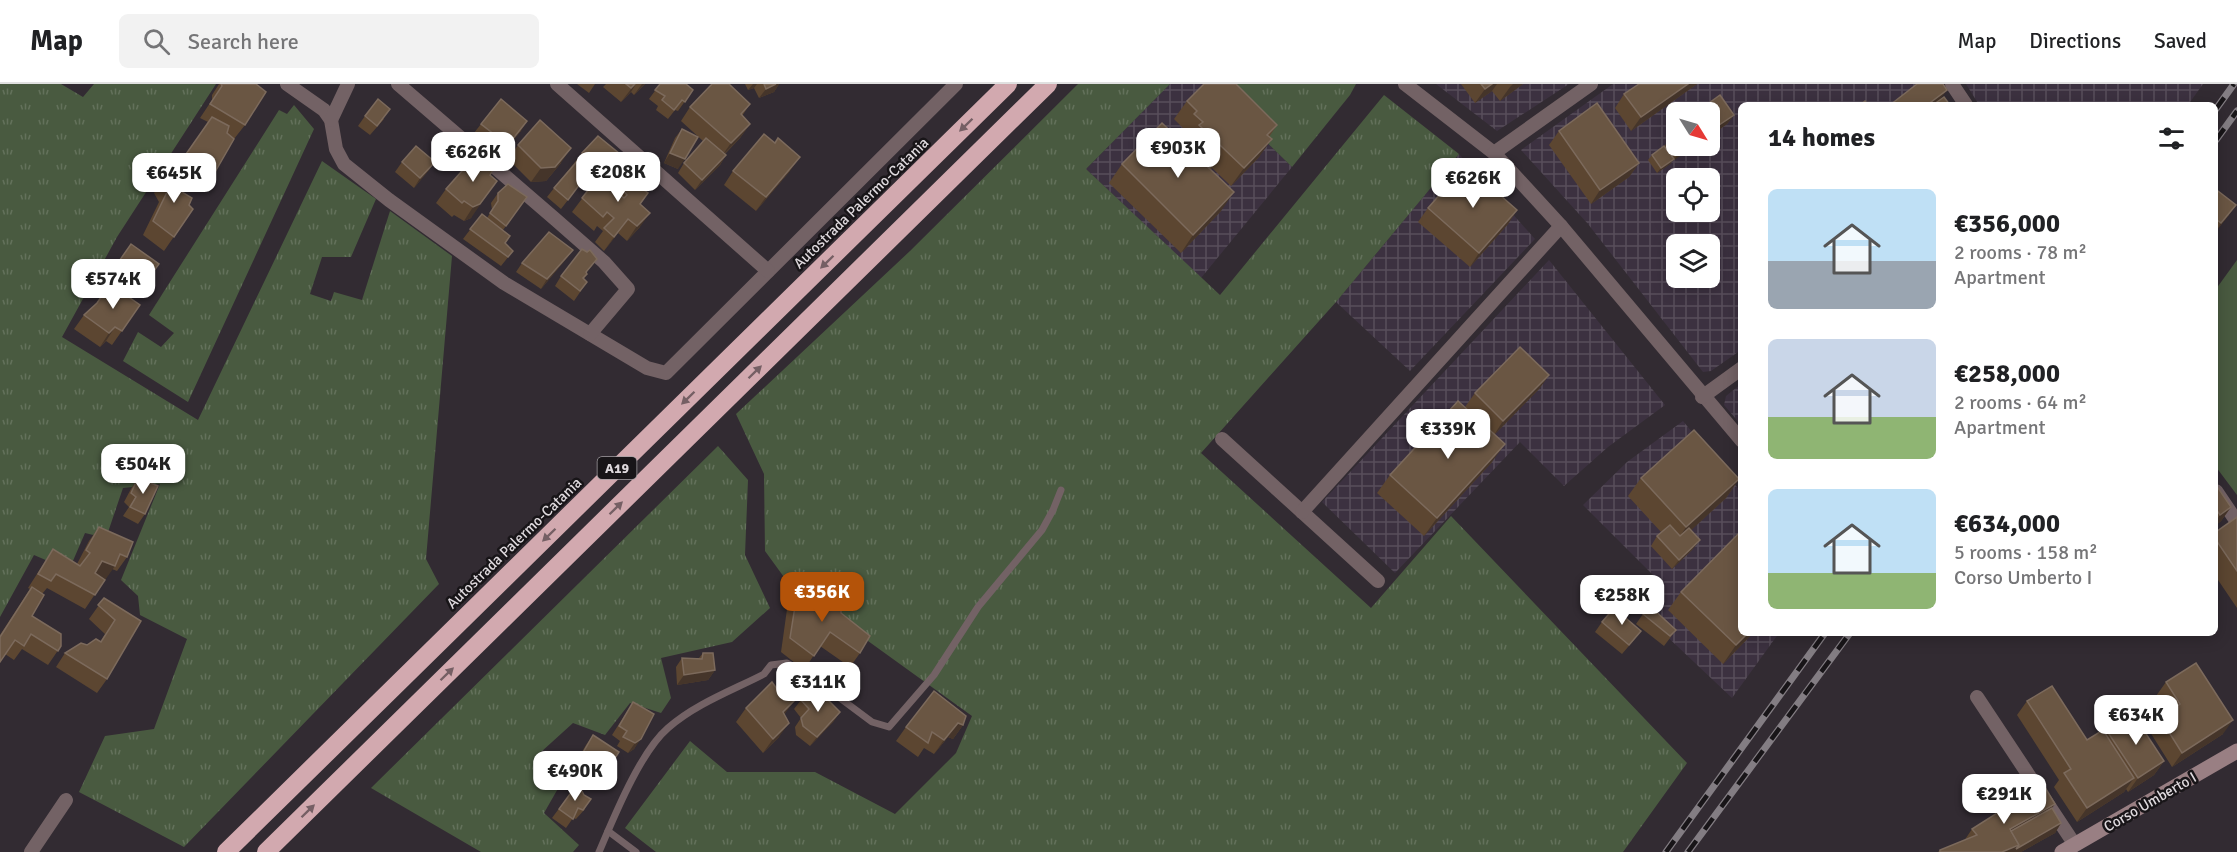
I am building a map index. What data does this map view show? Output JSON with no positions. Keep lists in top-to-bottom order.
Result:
{
  "streets": {
    "highway": ["Autostrada Palermo-Catania", "A19"],
    "main road": ["Corso Umberto I"]
  },
  "north": "bottom right",
  "page": {
    "header": "Map",
    "search": "Search here",
    "nav": ["Map", "Directions", "Saved"],
    "heading": "14 homes",
    "price": [
      "€903K",
      "€626K",
      "€208K",
      "€645K",
      "€626K",
      "€574K",
      "€339K",
      "€504K",
      "€356K",
      "€258K",
      "€311K",
      "€634K",
      "€490K",
      "€291K"
    ],
    "list": [
      {
        "name": "€356,000",
        "note": "2 rooms · 78 m² · Apartment"
      },
      {
        "name": "€258,000",
        "note": "2 rooms · 64 m² · Apartment"
      },
      {
        "name": "€634,000",
        "note": "5 rooms · 158 m² · Corso Umberto I"
      }
    ]
  }
}
